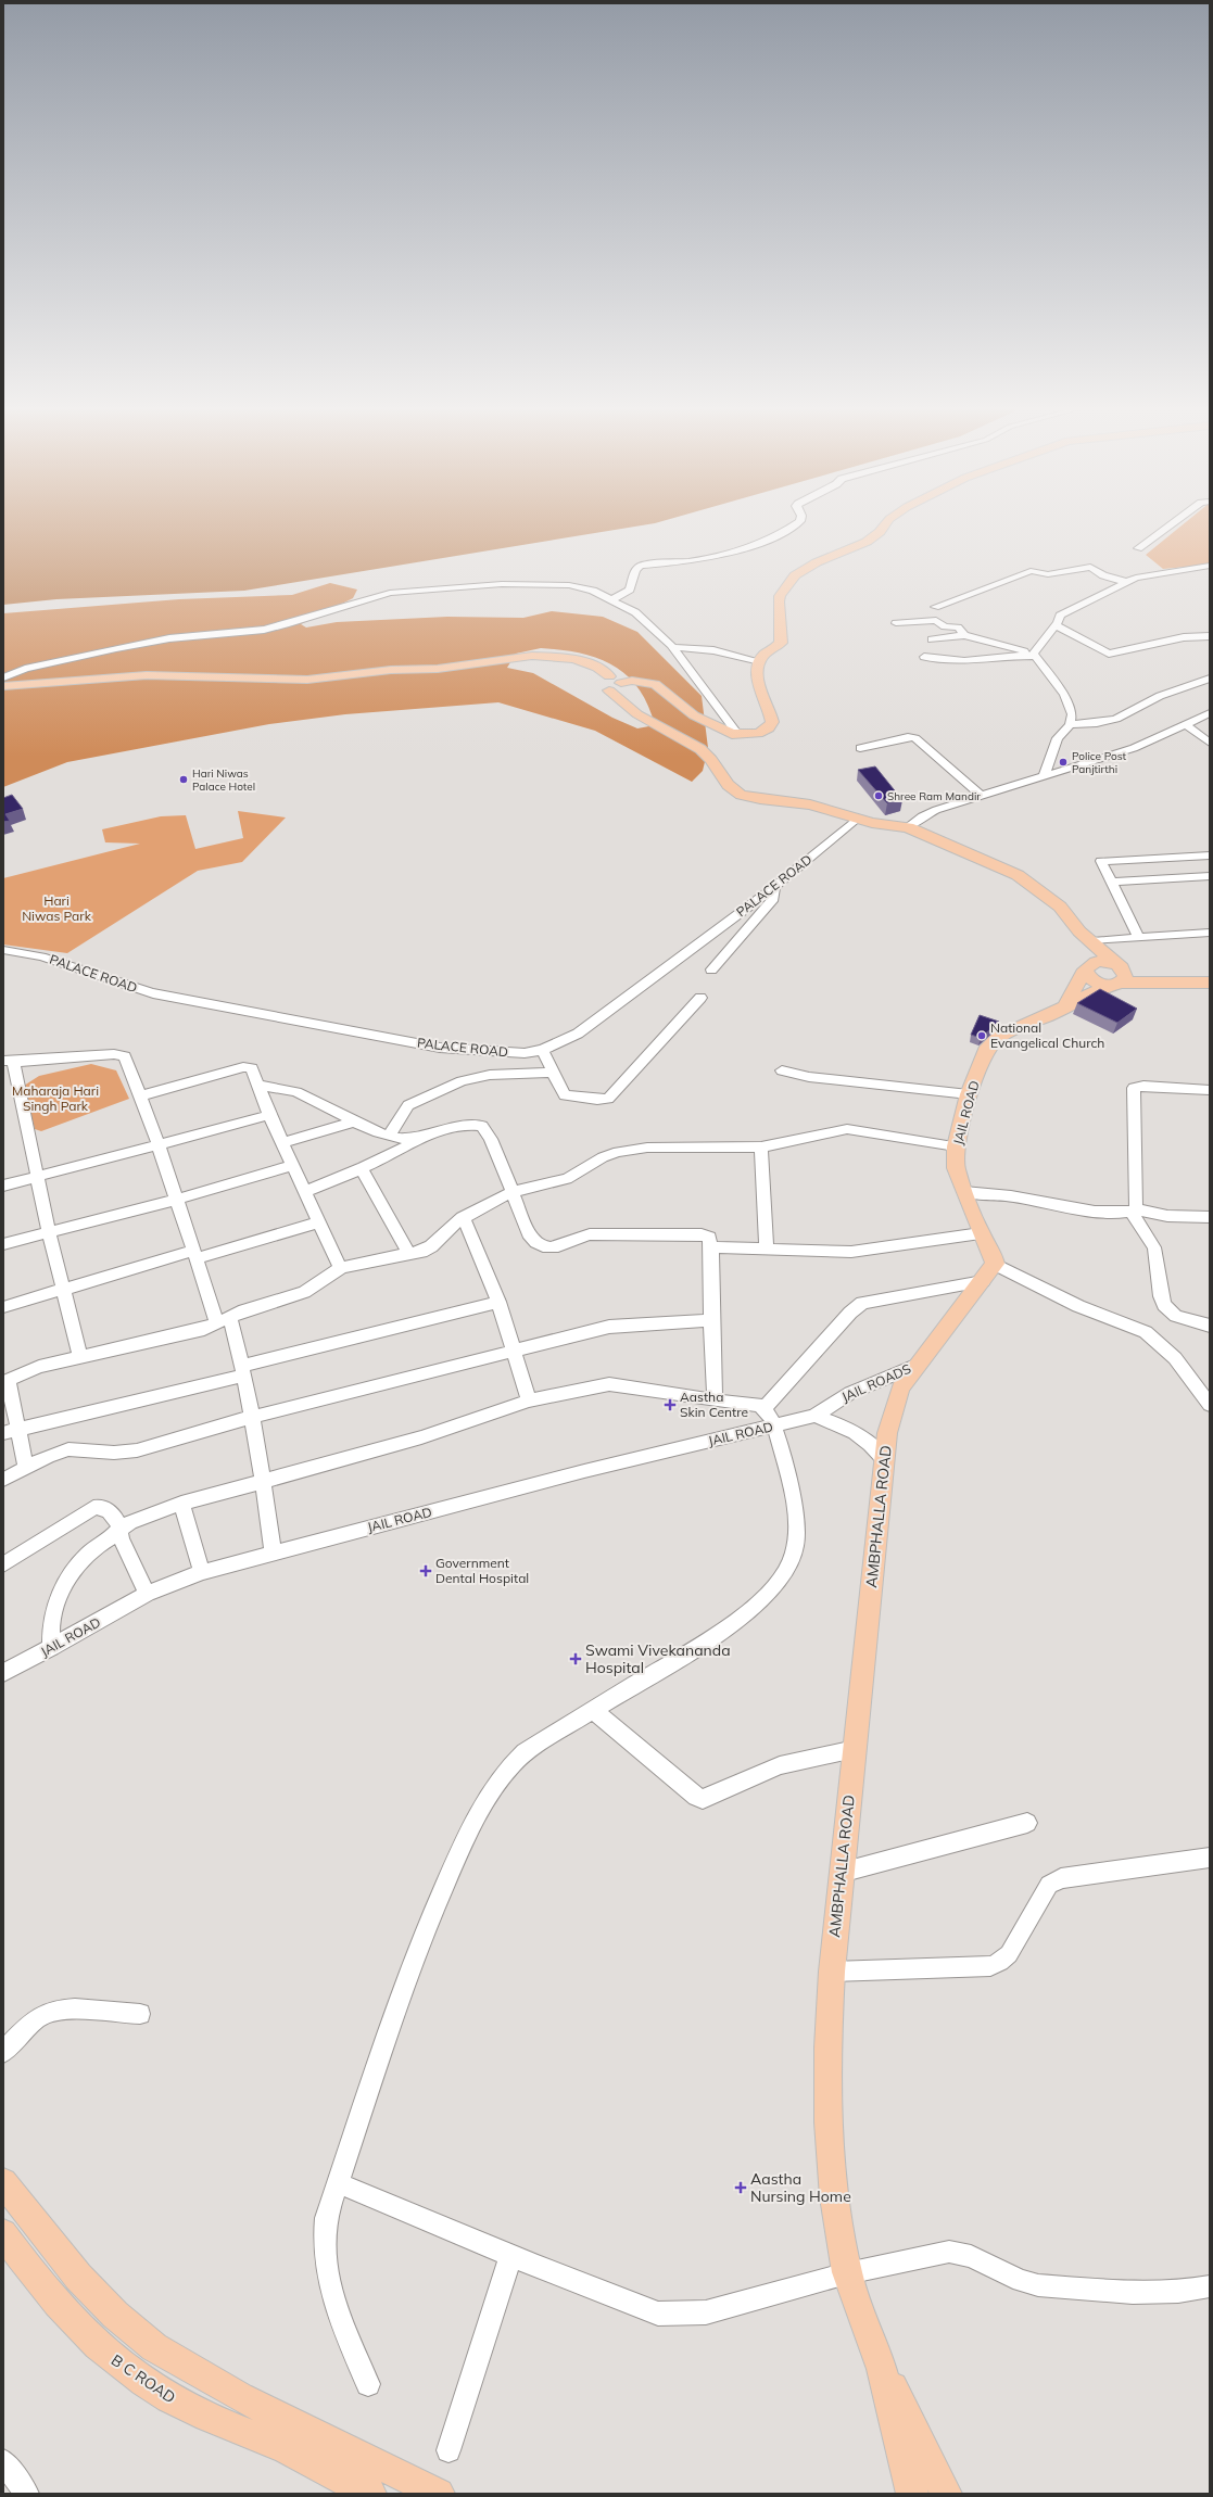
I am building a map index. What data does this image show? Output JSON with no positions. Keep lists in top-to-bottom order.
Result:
{
  "streets": {
    "main road": ["JAIL ROAD", "AMBPHALLA ROAD", "B C ROAD"],
    "street": ["PALACE ROAD", "JAIL ROADS"]
  },
  "crossings": [
    ["JAIL ROAD", "JAIL ROADS"],
    ["JAIL ROADS", "AMBPHALLA ROAD"]
  ],
  "parks": ["Hari Niwas Park", "Maharaja Hari Singh Park"],
  "places": {
    "other": [
      "Police Post Panjtirthi",
      "Hari Niwas Palace Hotel",
      "Shree Ram Mandir",
      "National Evangelical Church"
    ],
    "health": [
      "Aastha Skin Centre",
      "Government Dental Hospital",
      "Swami Vivekananda Hospital",
      "Aastha Nursing Home"
    ]
  }
}
